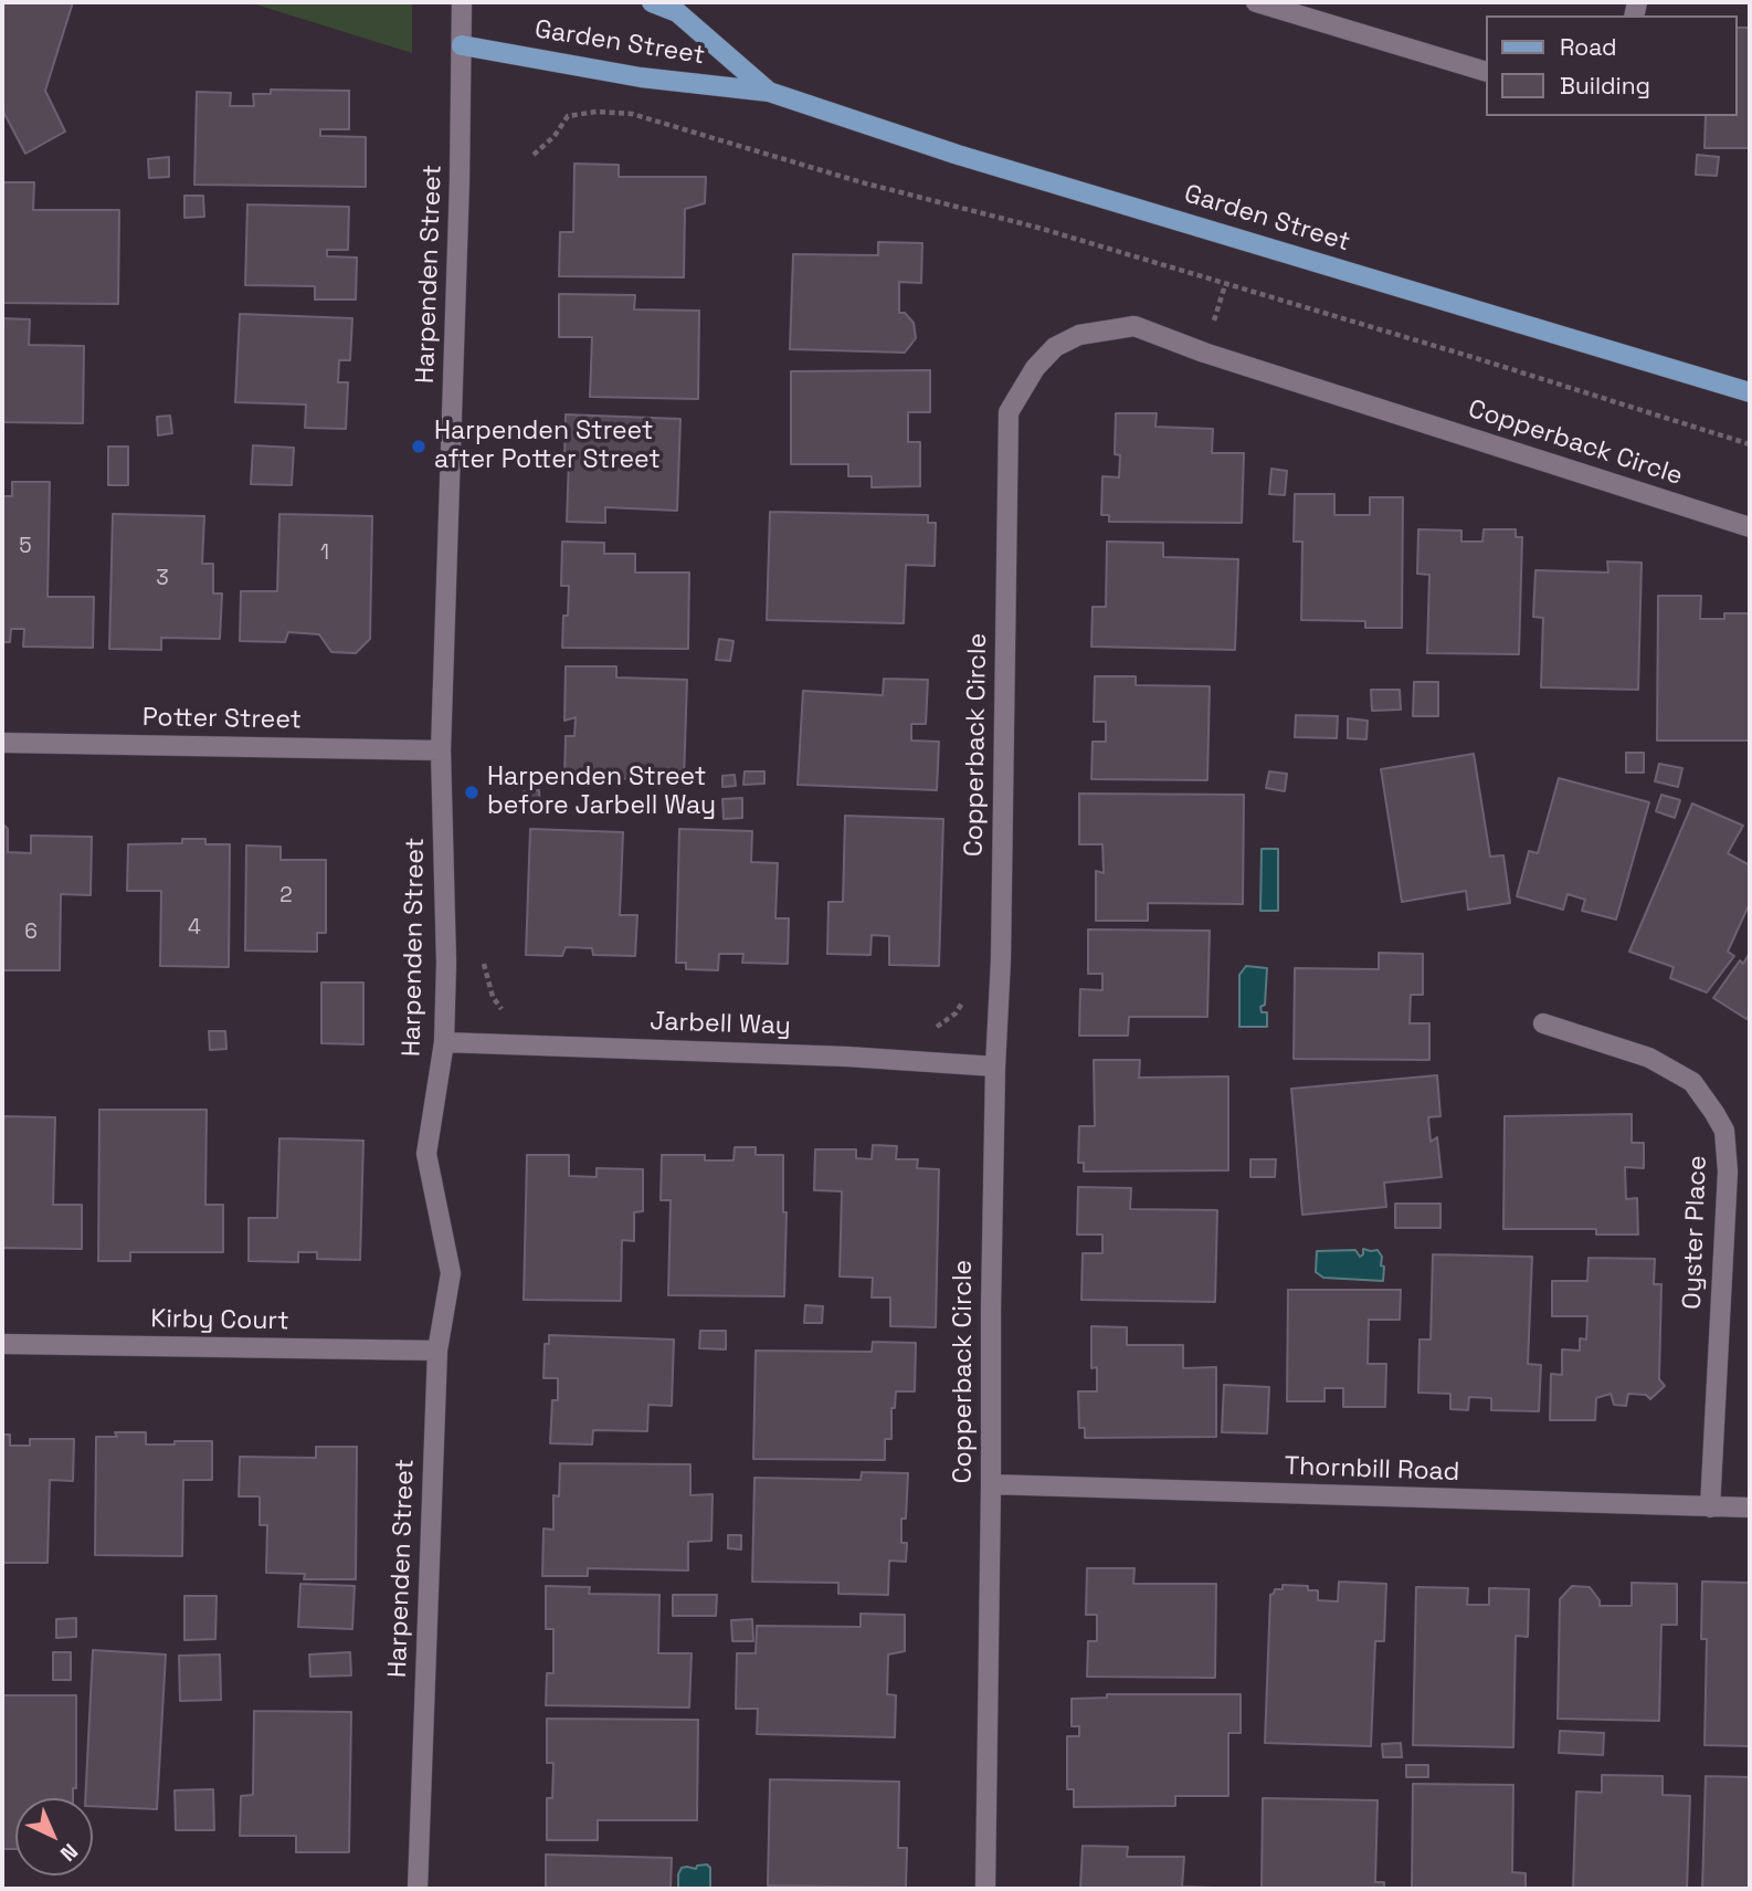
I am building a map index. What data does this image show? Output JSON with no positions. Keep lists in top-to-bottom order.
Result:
{
  "streets": {
    "main road": ["Garden Street"],
    "street": [
      "Harpenden Street",
      "Copperback Circle",
      "Potter Street",
      "Jarbell Way",
      "Oyster Place",
      "Kirby Court",
      "Thornbill Road"
    ]
  },
  "crossings": [
    ["Garden Street", "Harpenden Street"],
    ["Harpenden Street", "Potter Street"],
    ["Harpenden Street", "Jarbell Way"],
    ["Harpenden Street", "Kirby Court"],
    ["Copperback Circle", "Jarbell Way"],
    ["Copperback Circle", "Thornbill Road"],
    ["Oyster Place", "Thornbill Road"]
  ],
  "places": ["Harpenden Street after Potter Street", "Harpenden Street before Jarbell Way"],
  "house_numbers": [
    "5",
    "1",
    "3",
    "2",
    "4",
    "6"
  ],
  "legend": ["Road", "Building"],
  "north": "bottom right"
}
